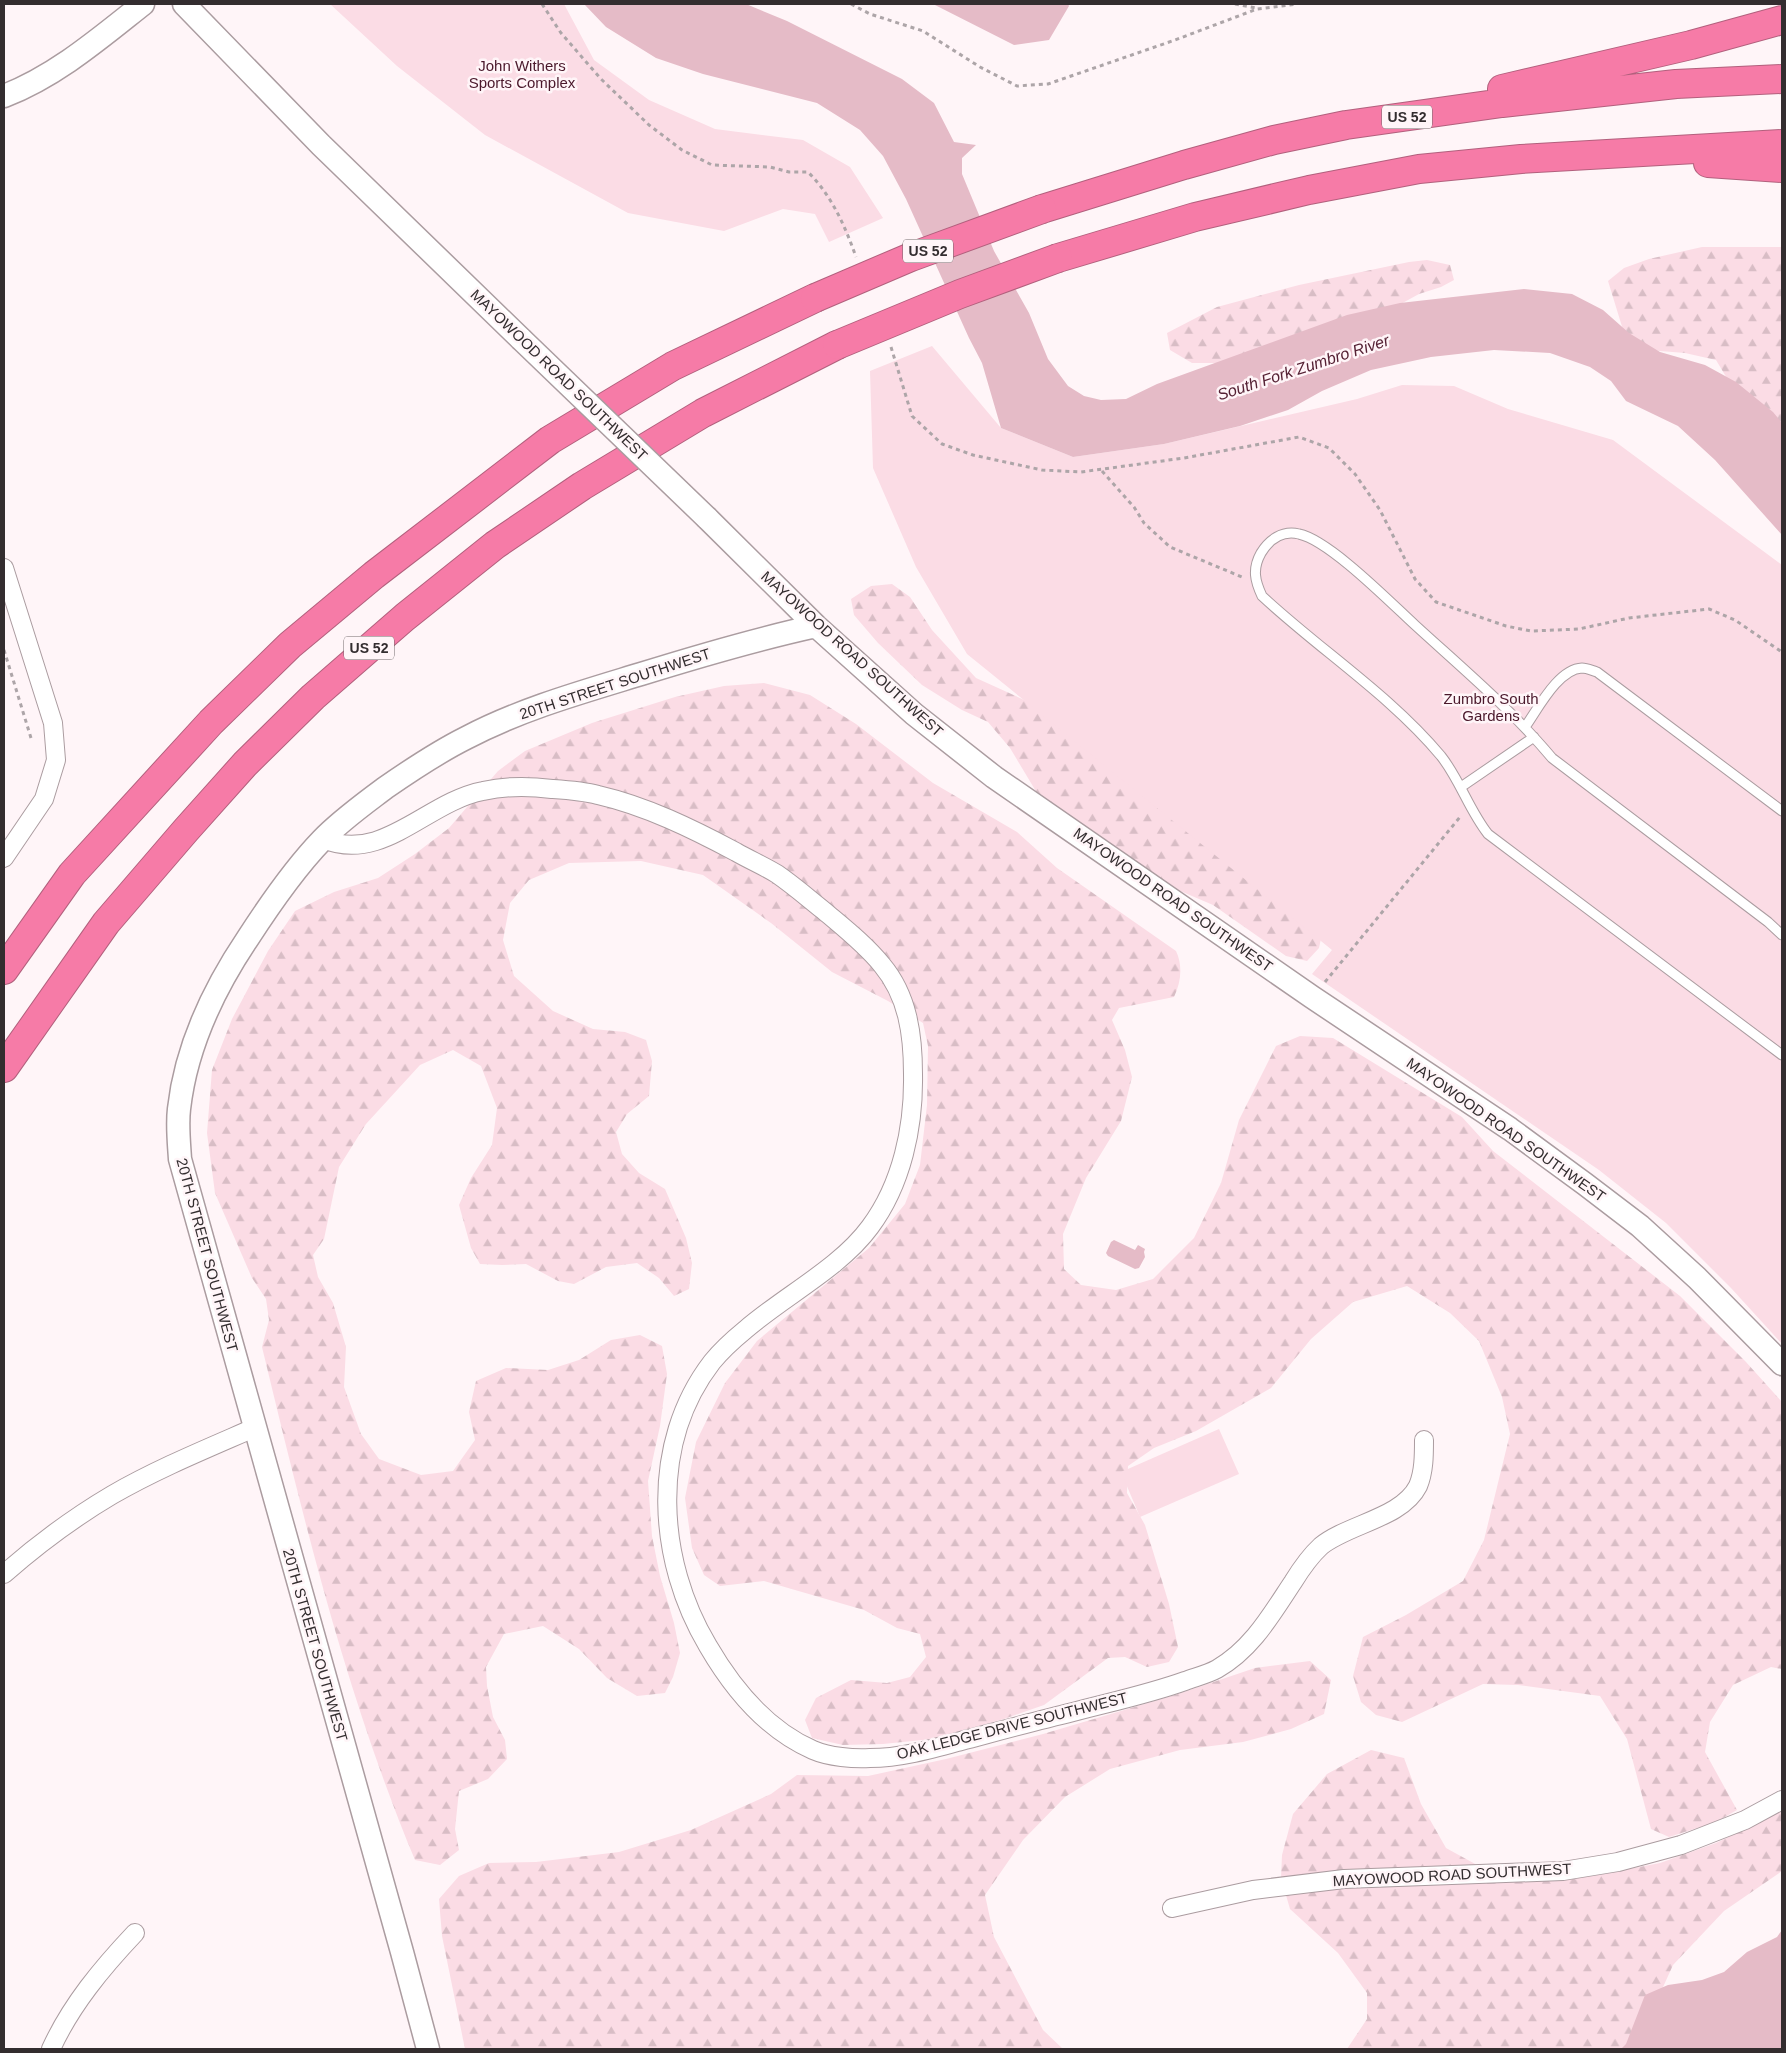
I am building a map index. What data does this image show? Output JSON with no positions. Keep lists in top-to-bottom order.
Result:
{
  "streets": {
    "highway": ["US 52"],
    "street": ["MAYOWOOD ROAD SOUTHWEST", "20TH STREET SOUTHWEST", "OAK LEDGE DRIVE SOUTHWEST"]
  },
  "crossings": [
    ["MAYOWOOD ROAD SOUTHWEST", "20TH STREET SOUTHWEST"],
    ["20TH STREET SOUTHWEST", "OAK LEDGE DRIVE SOUTHWEST"]
  ],
  "water": ["South Fork Zumbro River"],
  "parks": ["John Withers Sports Complex", "Zumbro South Gardens"]
}
